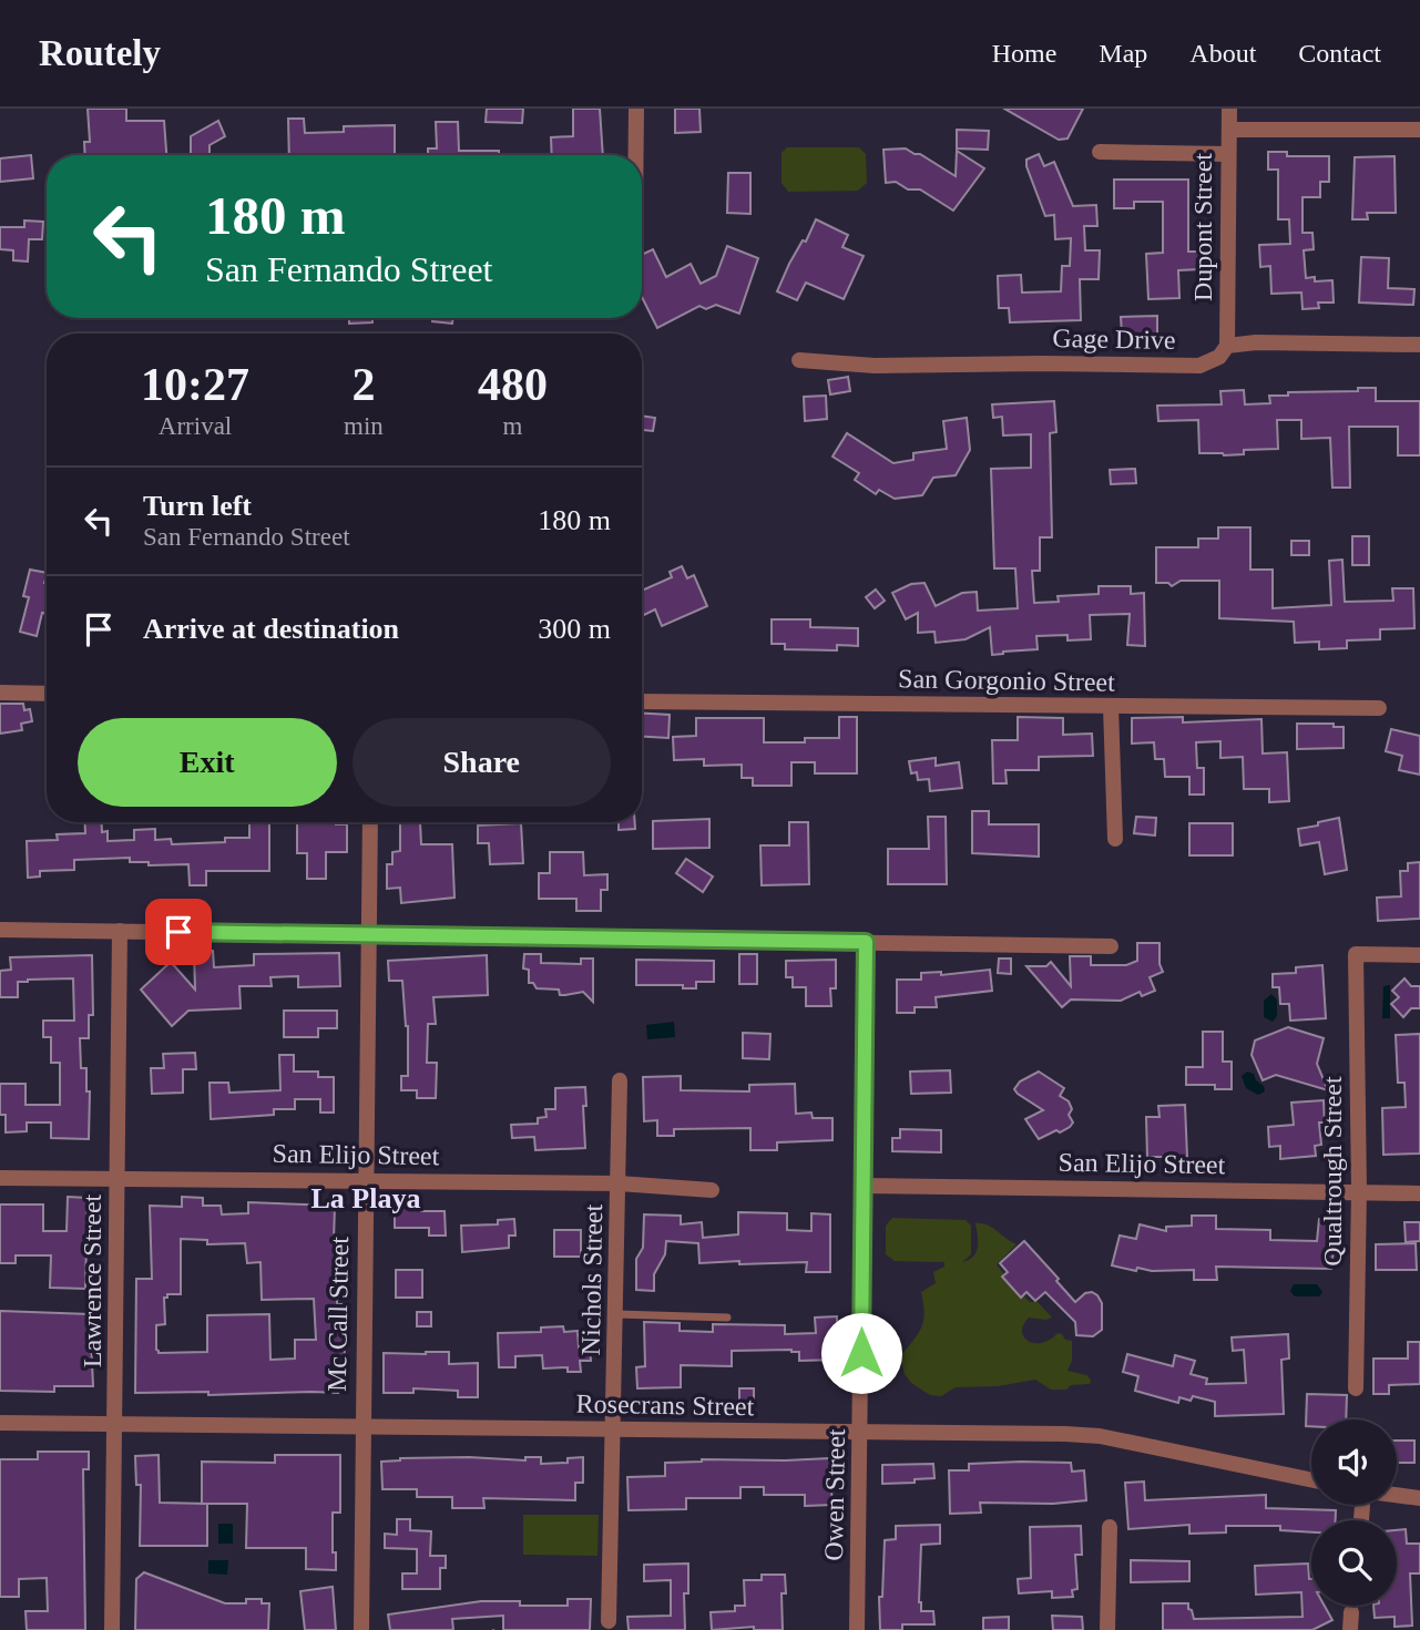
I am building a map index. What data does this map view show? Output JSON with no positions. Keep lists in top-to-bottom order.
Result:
{
  "streets": {
    "street": [
      "Dupont Street",
      "Gage Drive",
      "San Gorgonio Street",
      "San Elijo Street",
      "Qualtrough Street",
      "Nichols Street",
      "Lawrence Street",
      "Mc Call Street",
      "Rosecrans Street",
      "Owen Street"
    ]
  },
  "crossings": [
    ["Dupont Street", "Gage Drive"],
    ["San Elijo Street", "Qualtrough Street"],
    ["San Elijo Street", "Nichols Street"],
    ["San Elijo Street", "Lawrence Street"],
    ["San Elijo Street", "Mc Call Street"],
    ["San Elijo Street", "Owen Street"],
    ["Nichols Street", "Rosecrans Street"],
    ["Lawrence Street", "Rosecrans Street"],
    ["Mc Call Street", "Rosecrans Street"],
    ["Rosecrans Street", "Owen Street"]
  ],
  "districts": ["La Playa"],
  "page": {
    "header": "Routely",
    "nav": [
      "Home",
      "Map",
      "About",
      "Contact"
    ],
    "turn": ["180 m", "San Fernando Street"],
    "eta": [
      "10:27",
      "Arrival",
      "2",
      "min",
      "480",
      "m"
    ],
    "list": [
      {
        "name": "Turn left",
        "note": "San Fernando Street",
        "value": "180 m"
      },
      {
        "name": "Arrive at destination",
        "value": "300 m"
      }
    ],
    "buttons": ["Exit", "Share"]
  }
}
